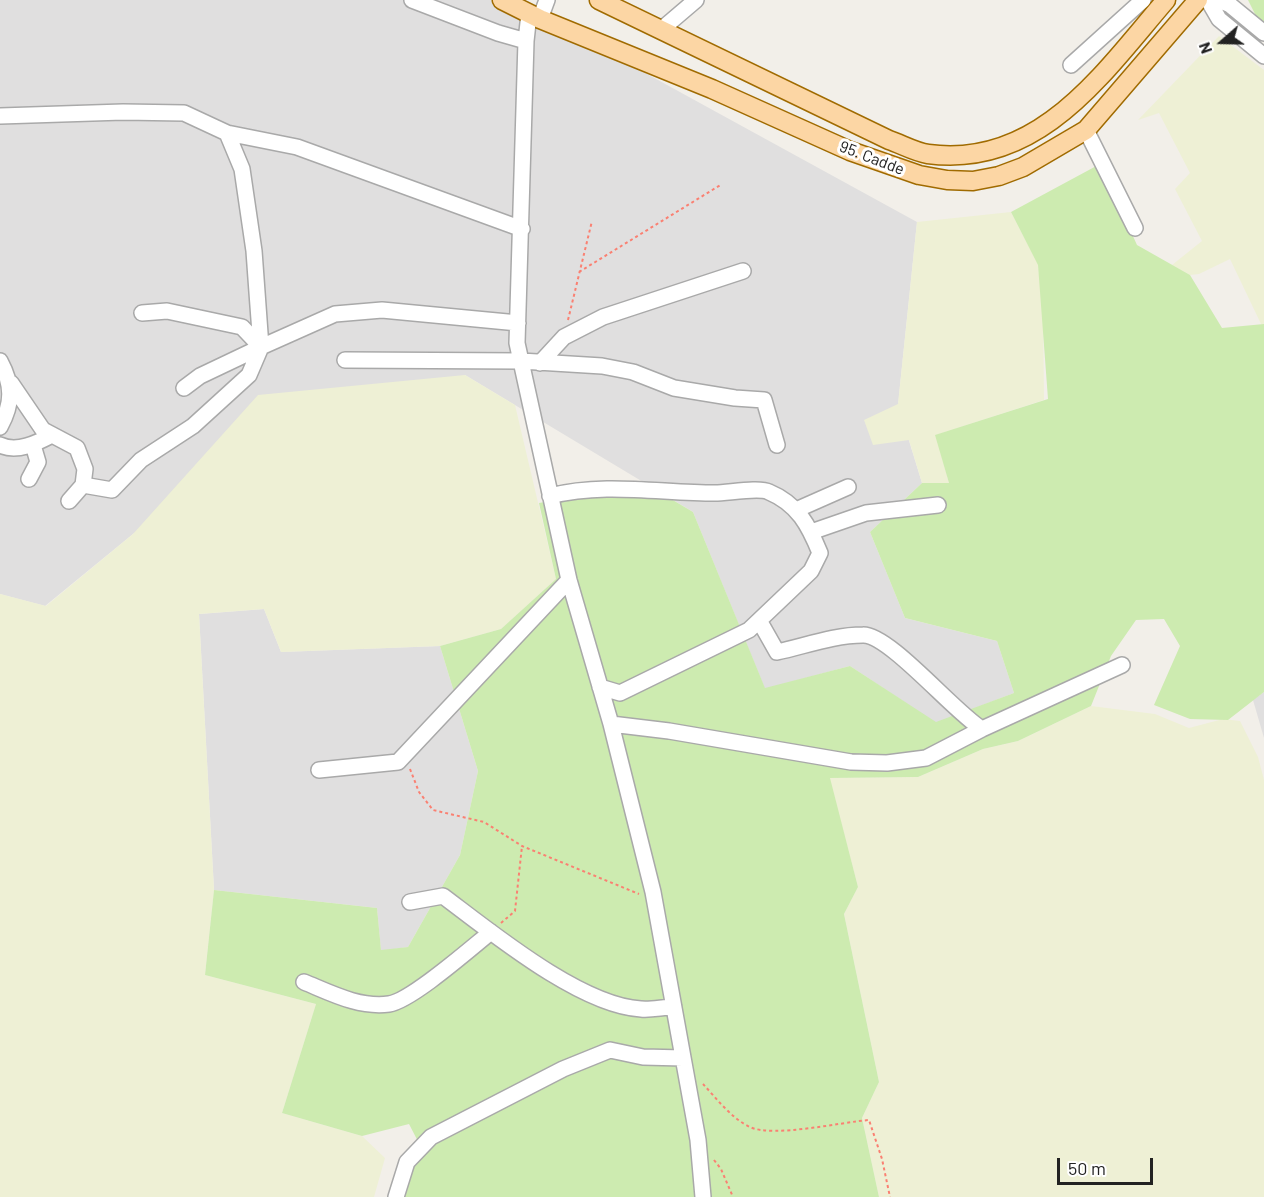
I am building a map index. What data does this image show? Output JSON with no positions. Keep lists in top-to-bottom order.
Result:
{
  "streets": {
    "main road": ["95. Cadde"]
  },
  "scale_bar": "50 m",
  "north": "left"
}
